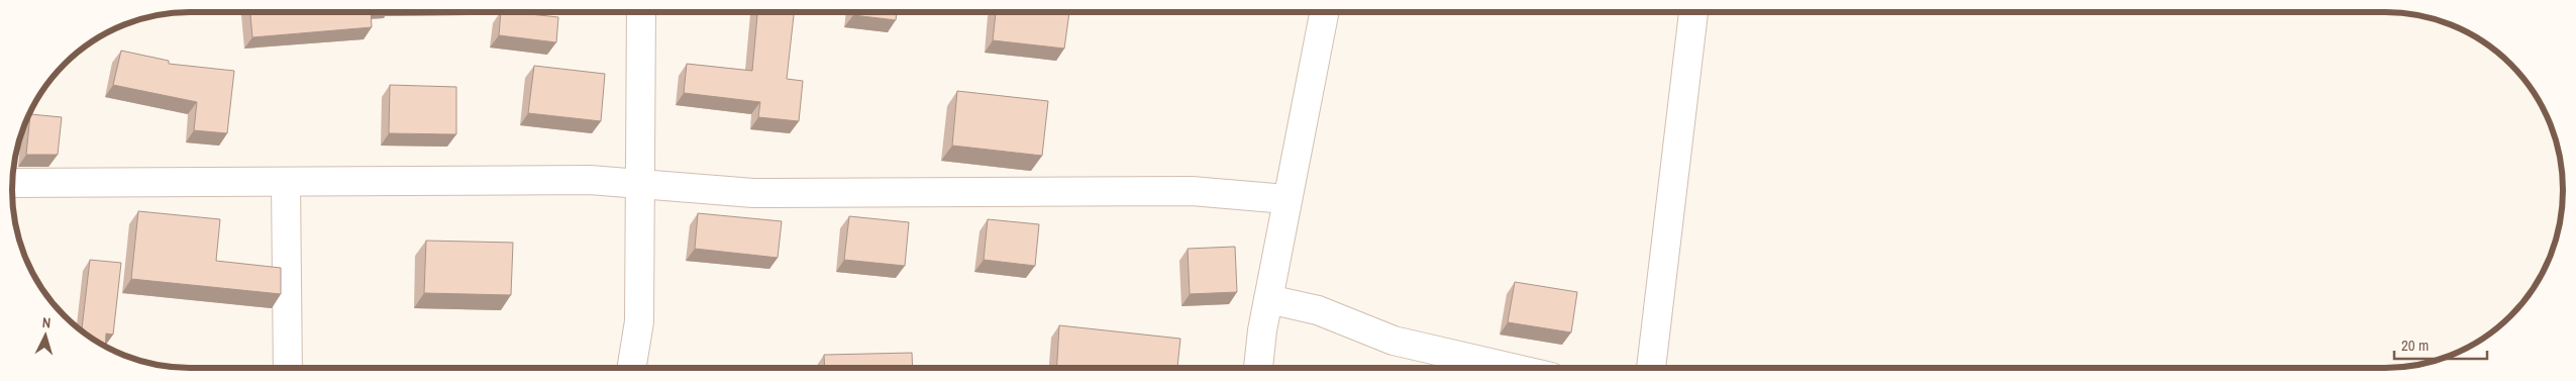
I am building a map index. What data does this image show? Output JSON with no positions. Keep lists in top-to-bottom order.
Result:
{
  "scale_bar": "20 m",
  "north": "top"
}
